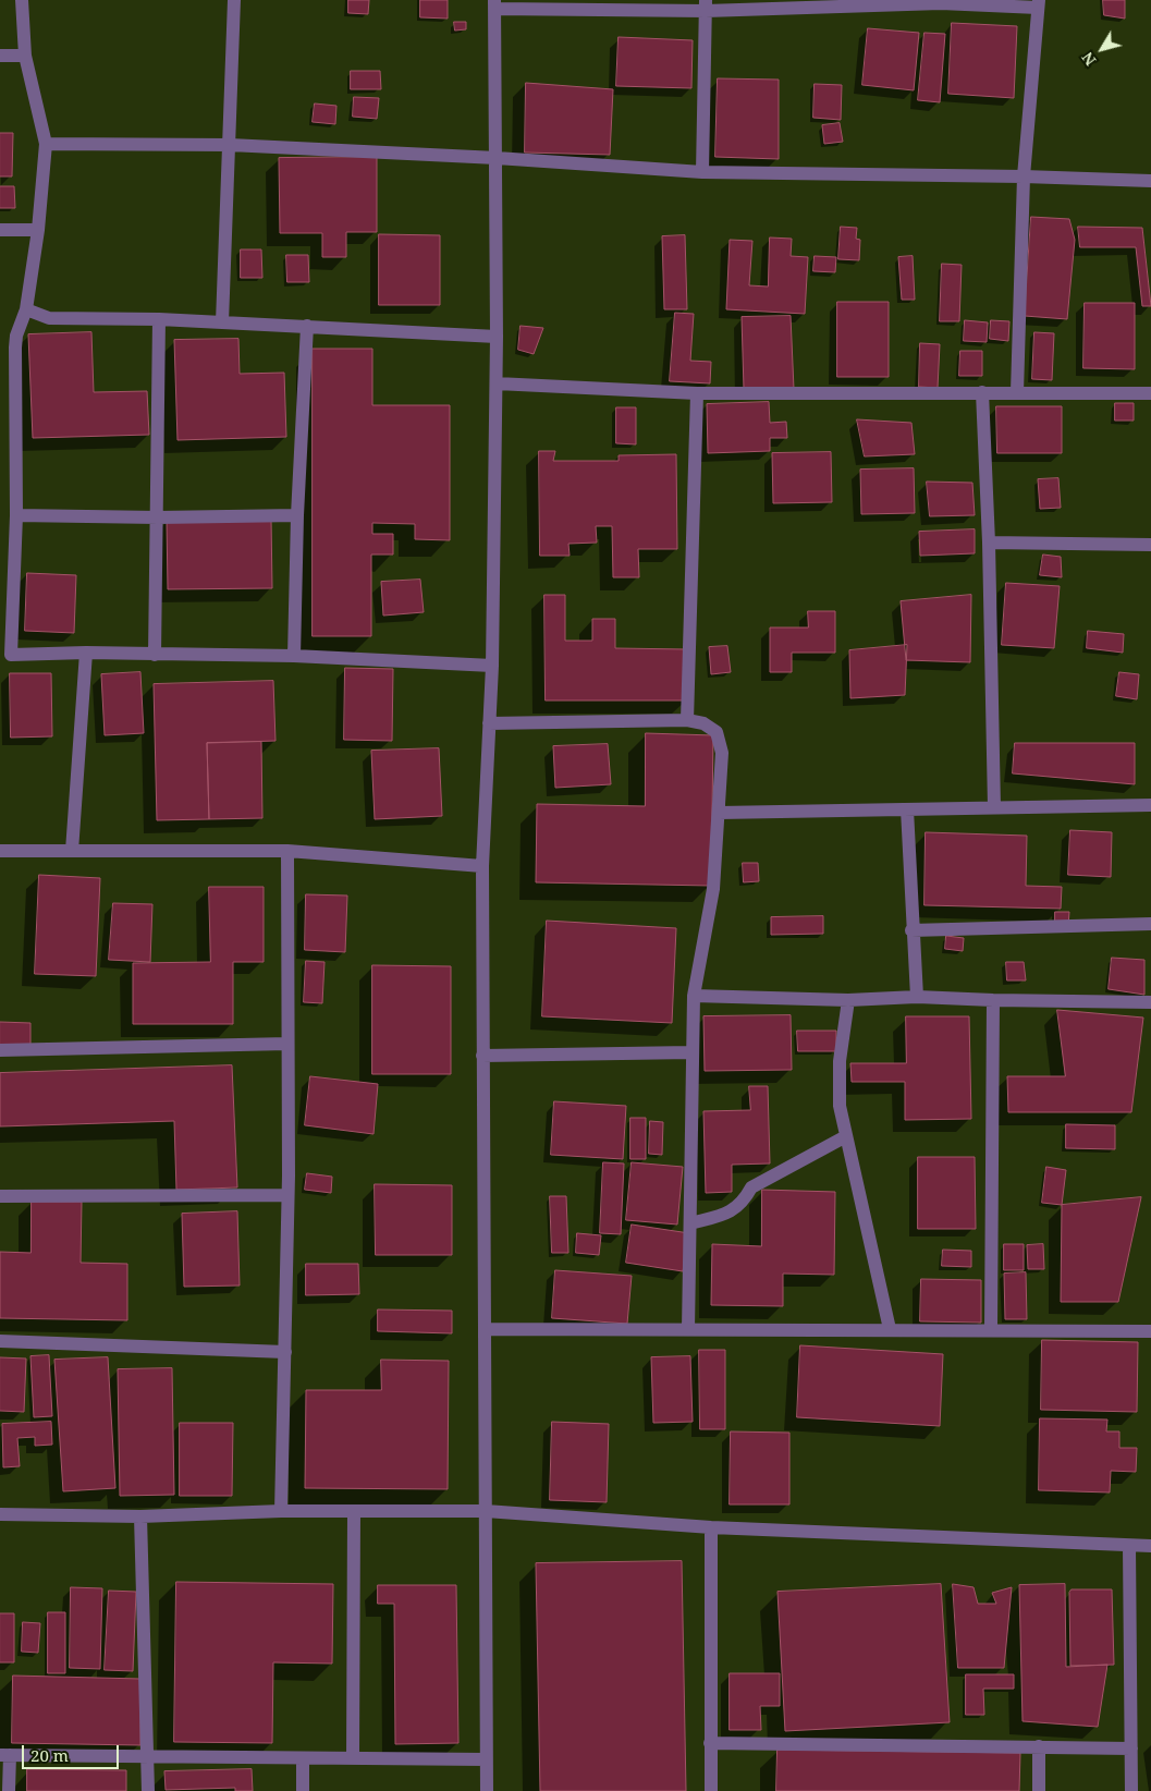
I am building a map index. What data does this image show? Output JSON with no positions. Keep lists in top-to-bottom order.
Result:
{
  "scale_bar": "20 m",
  "north": "bottom left"
}
